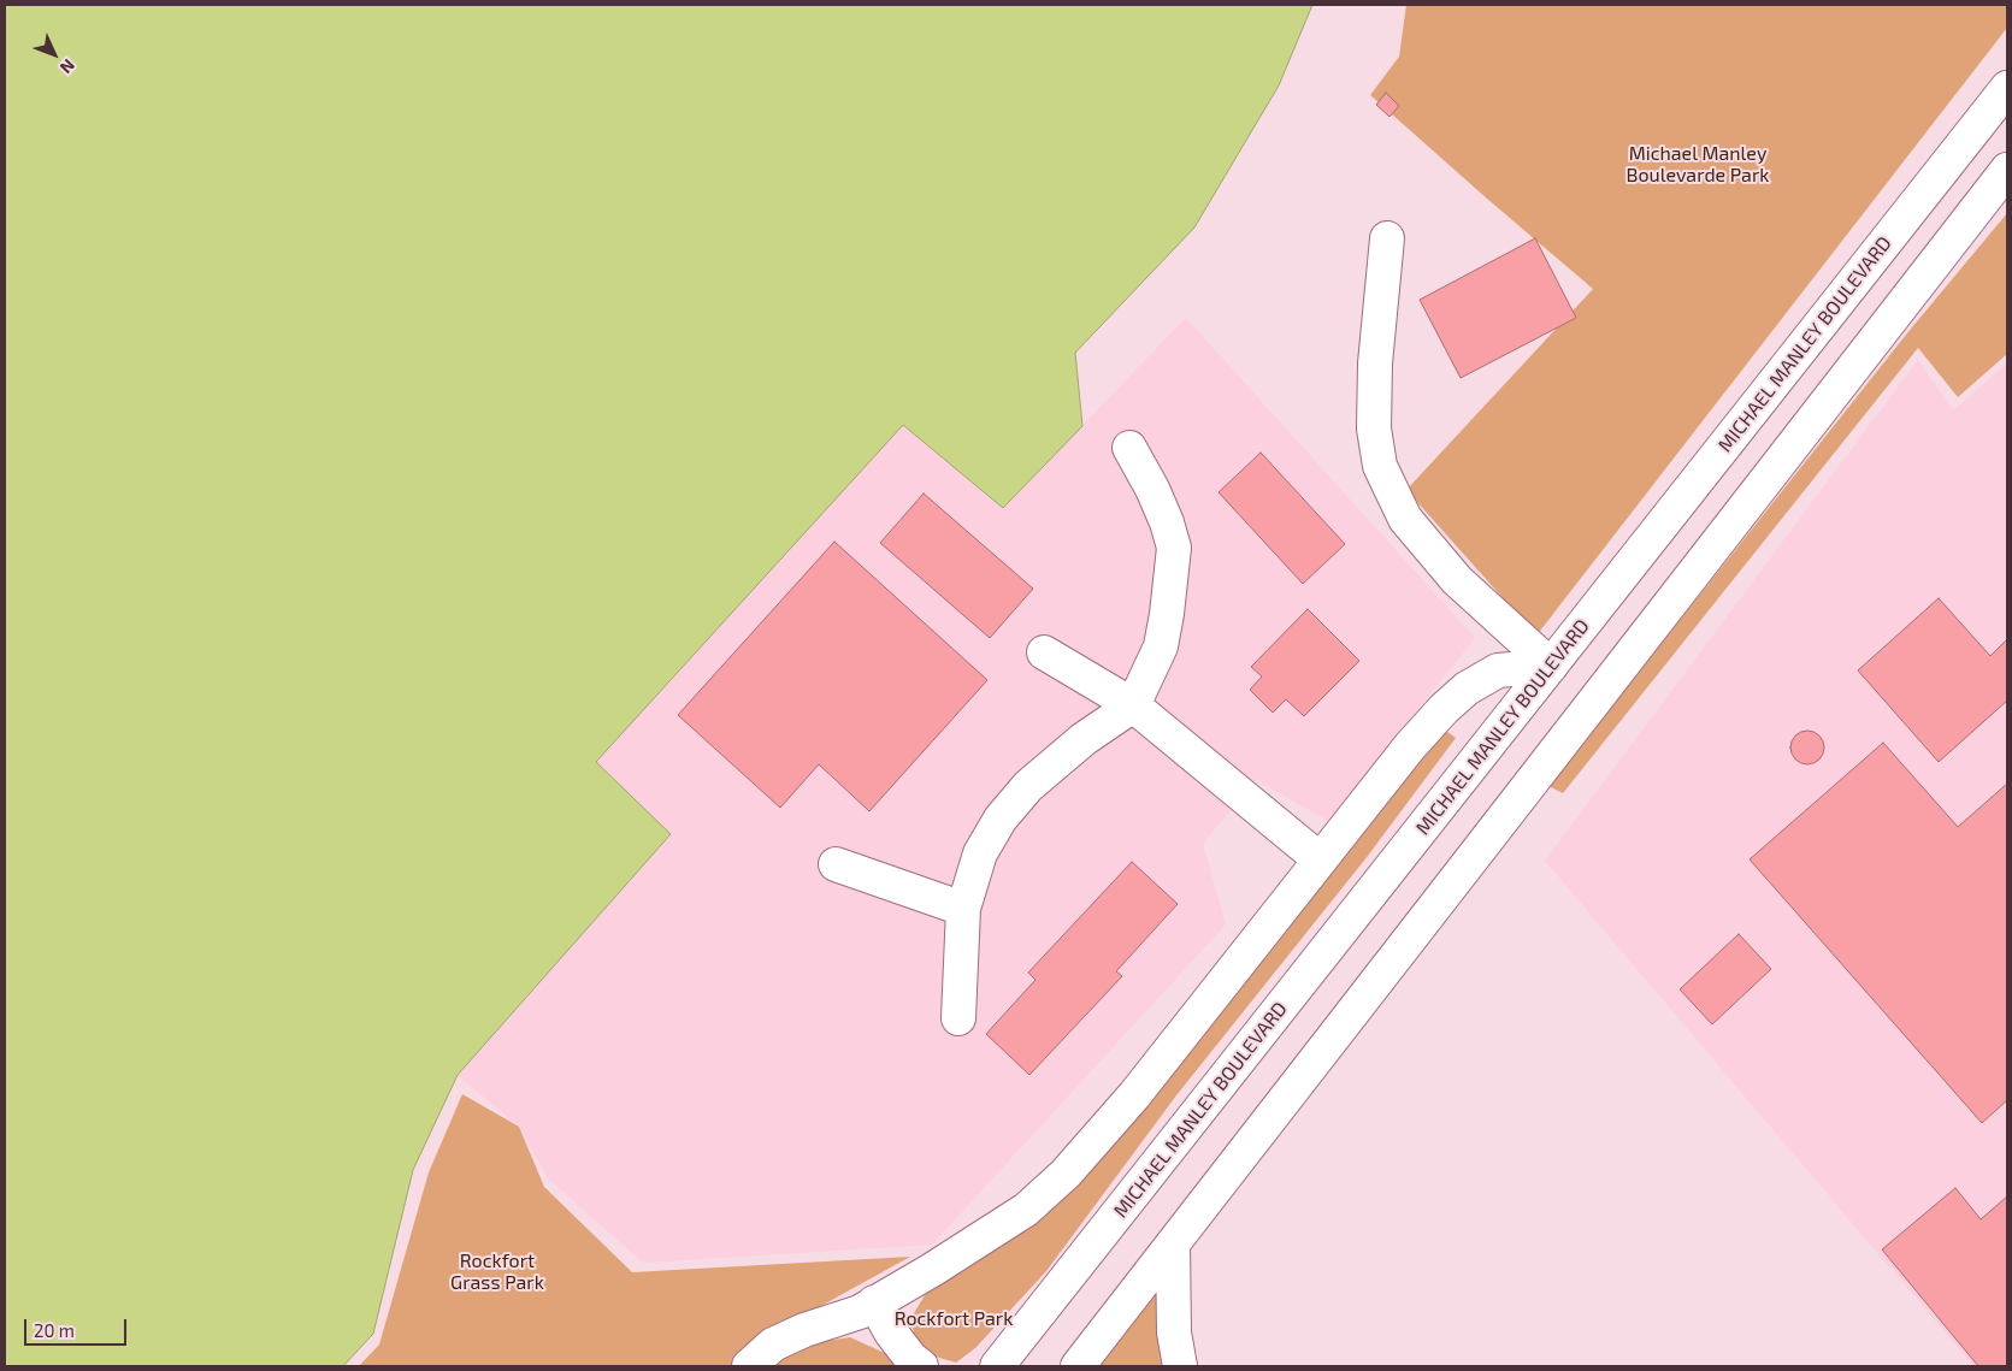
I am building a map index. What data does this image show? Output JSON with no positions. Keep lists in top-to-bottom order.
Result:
{
  "streets": {
    "main road": ["MICHAEL MANLEY BOULEVARD"]
  },
  "parks": ["Michael Manley Boulevarde Park", "Rockfort Grass Park", "Rockfort Park"],
  "scale_bar": "20 m",
  "north": "bottom right"
}
